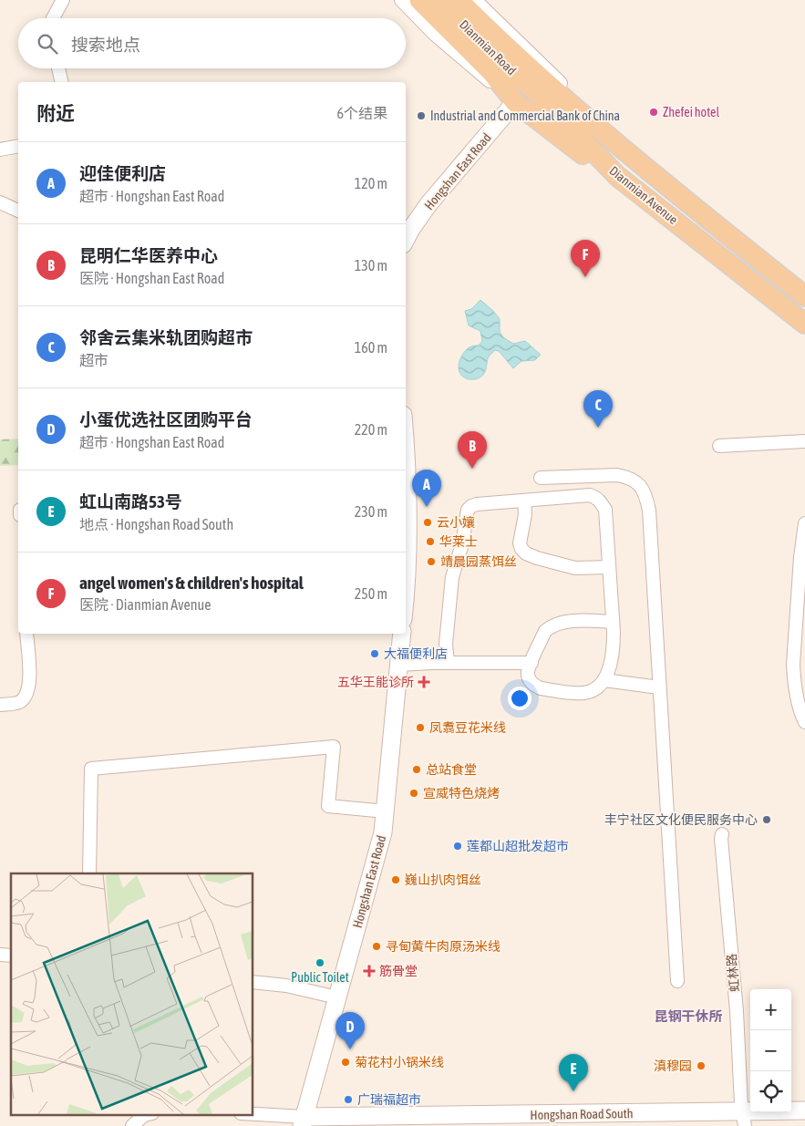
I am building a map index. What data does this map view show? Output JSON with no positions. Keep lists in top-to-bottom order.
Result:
{
  "streets": {
    "main road": ["Dianmian Road", "Dianmian Avenue"],
    "street": ["Hongshan East Road", "虹林路", "Hongshan Road South"]
  },
  "crossings": [
    ["Dianmian Road", "Dianmian Avenue"],
    ["Hongshan East Road", "Hongshan Road South"],
    ["虹林路", "Hongshan Road South"]
  ],
  "districts": ["昆钢干休所"],
  "places": {
    "other": [
      "Zhefei hotel",
      "Industrial and Commercial Bank of China",
      "云小孃",
      "华莱士",
      "靖晨园蒸饵丝",
      "大福便利店",
      "凤翥豆花米线",
      "总站食堂",
      "宣威特色烧烤",
      "丰宁社区文化便民服务中心",
      "莲都山超批发超市",
      "巍山扒肉饵丝",
      "寻甸黄牛肉原汤米线",
      "Public Toilet",
      "菊花村小锅米线",
      "滇穆园",
      "广瑞福超市"
    ],
    "health": ["五华王能诊所", "筋骨堂"]
  },
  "page": {
    "search": "搜索地点",
    "heading": ["附近", "6个结果"],
    "list": [
      {
        "mark": "A",
        "name": "迎佳便利店",
        "note": "超市 · Hongshan East Road",
        "value": "120 m"
      },
      {
        "mark": "B",
        "name": "昆明仁华医养中心",
        "note": "医院 · Hongshan East Road",
        "value": "130 m"
      },
      {
        "mark": "C",
        "name": "邻舍云集米轨团购超市",
        "note": "超市",
        "value": "160 m"
      },
      {
        "mark": "D",
        "name": "小蛋优选社区团购平台",
        "note": "超市 · Hongshan East Road",
        "value": "220 m"
      },
      {
        "mark": "E",
        "name": "虹山南路53号",
        "note": "地点 · Hongshan Road South",
        "value": "230 m"
      },
      {
        "mark": "F",
        "name": "angel women's & children's hospital",
        "note": "医院 · Dianmian Avenue",
        "value": "250 m"
      }
    ],
    "pins": [
      "F",
      "C",
      "B",
      "A",
      "D",
      "E"
    ],
    "map_buttons": ["+", "−"]
  }
}
